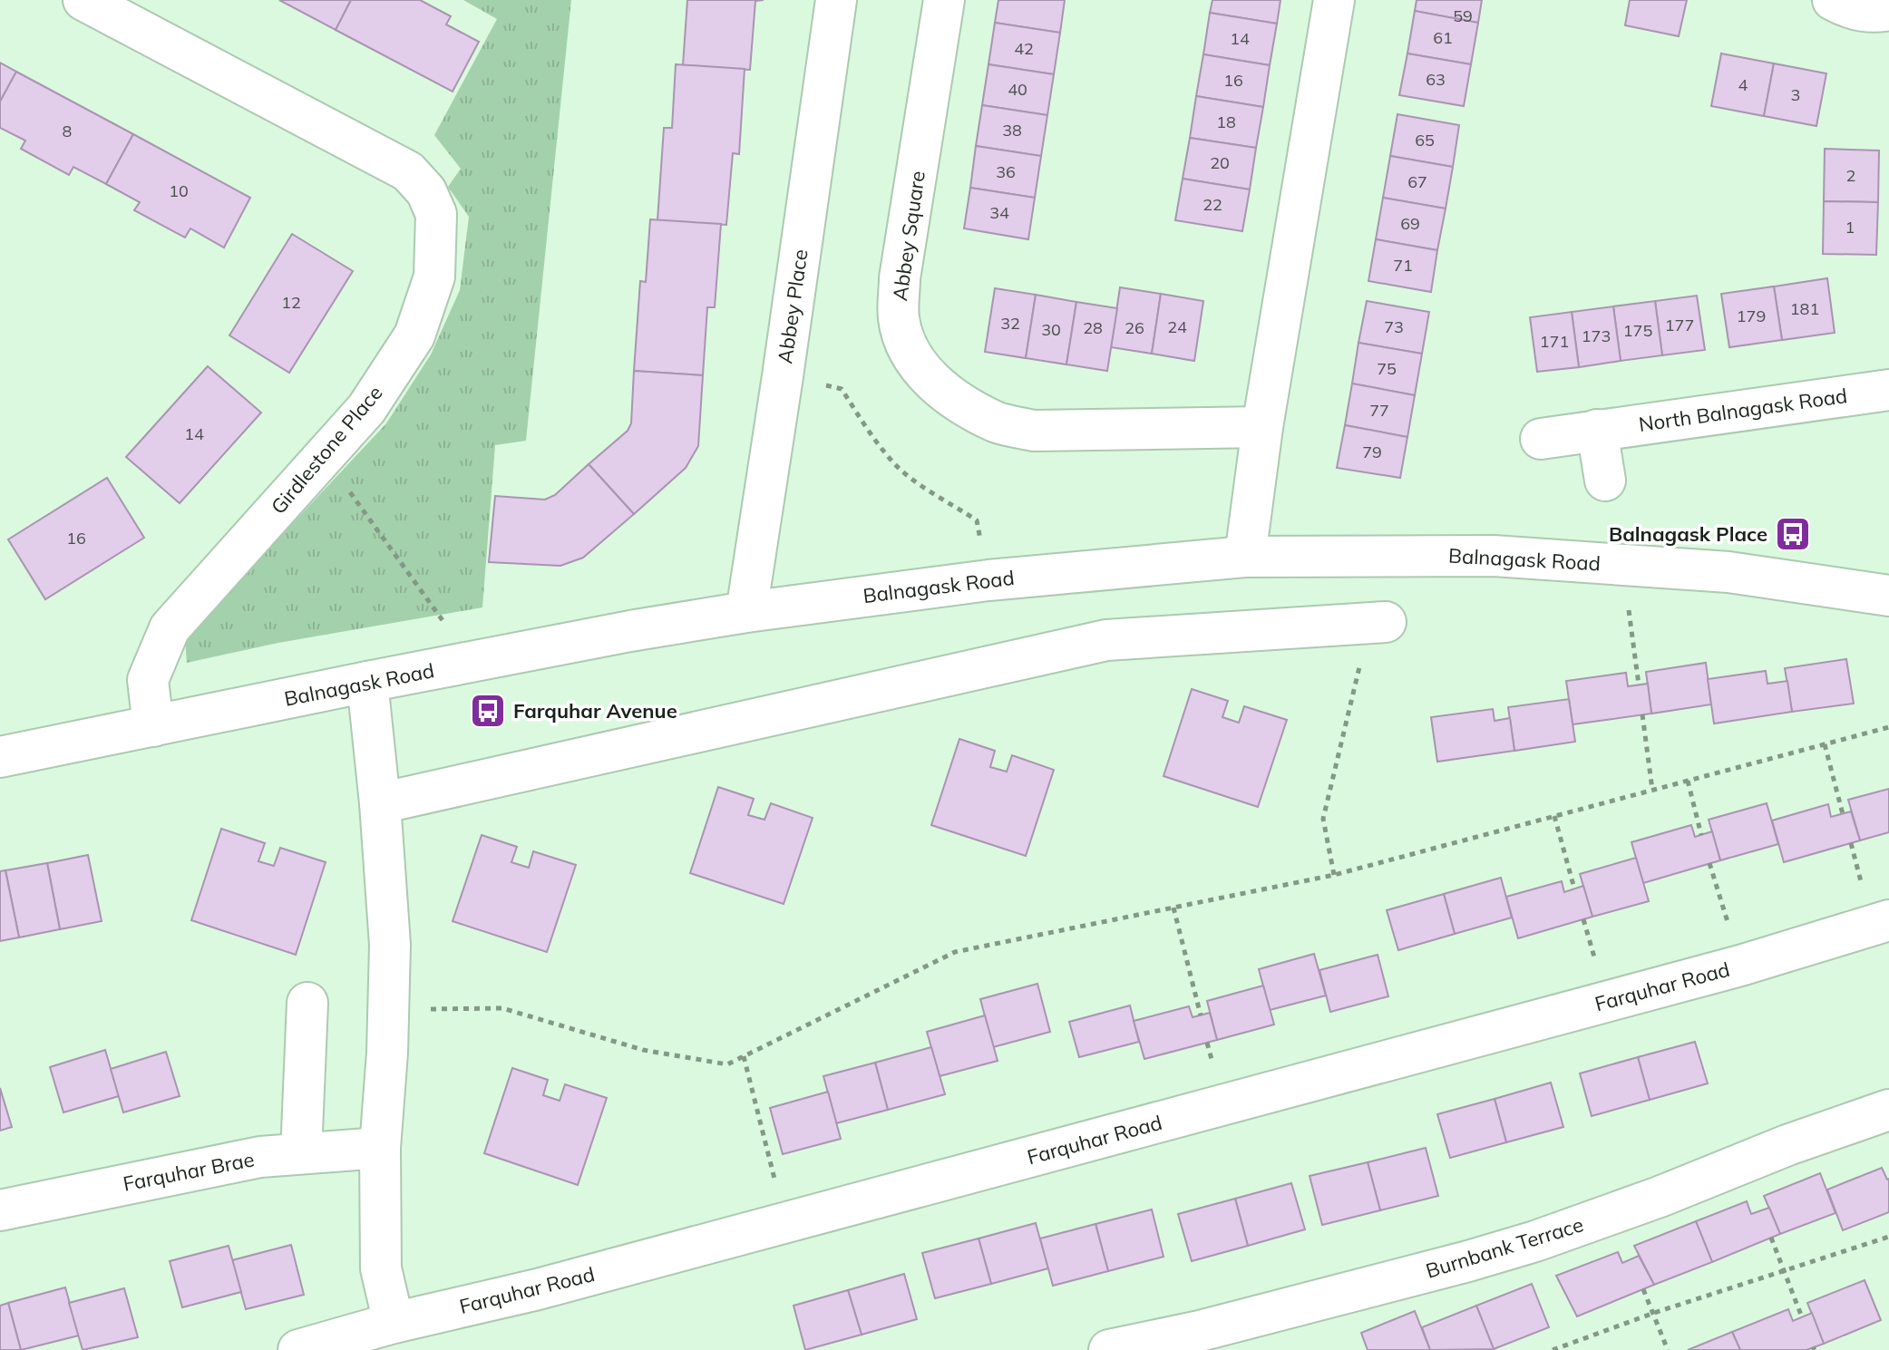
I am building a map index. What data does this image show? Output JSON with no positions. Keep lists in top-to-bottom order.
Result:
{
  "streets": {
    "street": [
      "Abbey Square",
      "Abbey Place",
      "North Balnagask Road",
      "Girdlestone Place",
      "Balnagask Road",
      "Farquhar Road",
      "Farquhar Brae",
      "Burnbank Terrace"
    ]
  },
  "crossings": [
    ["Abbey Place", "Balnagask Road"],
    ["Girdlestone Place", "Balnagask Road"]
  ],
  "places": {
    "bus stop": ["Balnagask Place", "Farquhar Avenue"]
  },
  "house_numbers": [
    "59",
    "61",
    "14",
    "42",
    "63",
    "16",
    "4",
    "40",
    "3",
    "18",
    "38",
    "8",
    "65",
    "20",
    "36",
    "2",
    "67",
    "10",
    "22",
    "34",
    "69",
    "1",
    "71",
    "12",
    "181",
    "179",
    "32",
    "177",
    "24",
    "73",
    "28",
    "26",
    "30",
    "175",
    "173",
    "171",
    "75",
    "77",
    "14",
    "79",
    "16"
  ]
}
